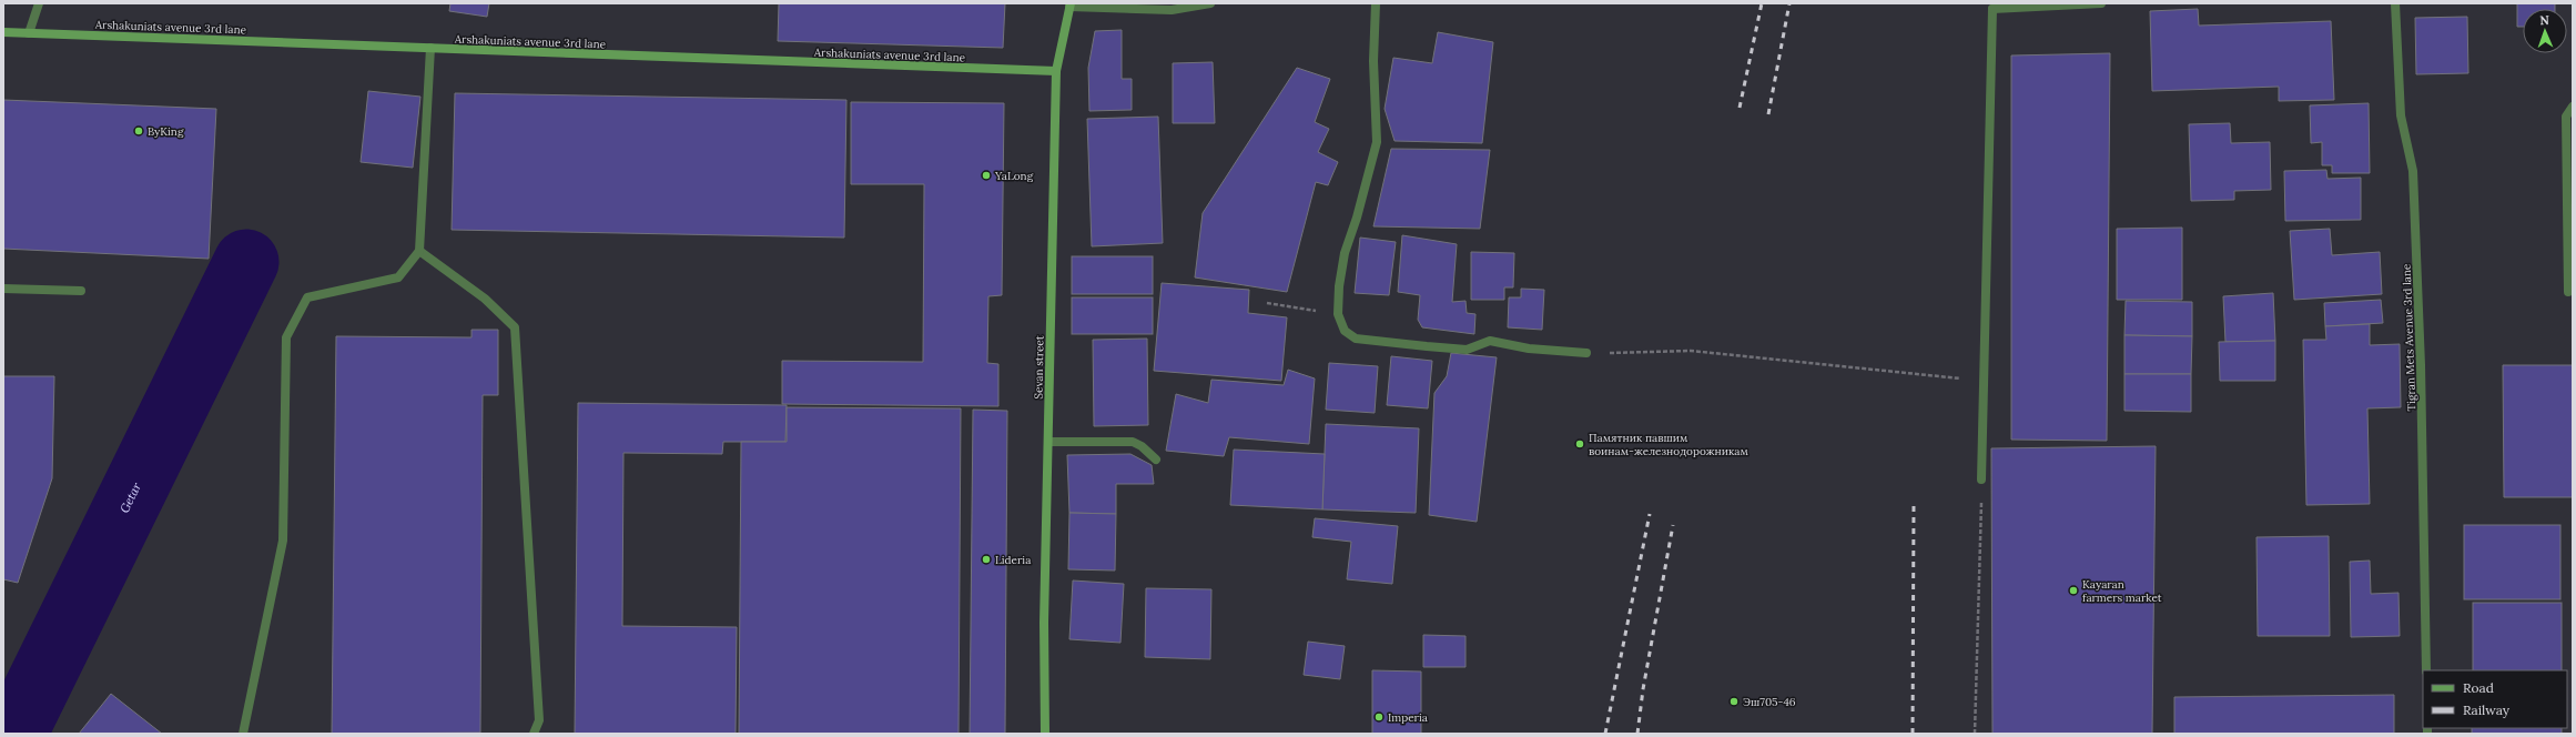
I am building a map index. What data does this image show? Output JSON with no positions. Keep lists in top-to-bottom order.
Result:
{
  "streets": {
    "street": ["Arshakuniats avenue 3rd lane", "Tigran Mets Avenue 3rd lane", "Sevan street"]
  },
  "crossings": [
    ["Arshakuniats avenue 3rd lane", "Sevan street"]
  ],
  "water": ["Getar"],
  "places": [
    "ByKing",
    "YaLong",
    "Памятник павшим воинам-железнодорожникам",
    "Lideria",
    "Kayaran farmers market",
    "Эш705-46",
    "Imperia"
  ],
  "legend": ["Road", "Railway"],
  "north": "top"
}
